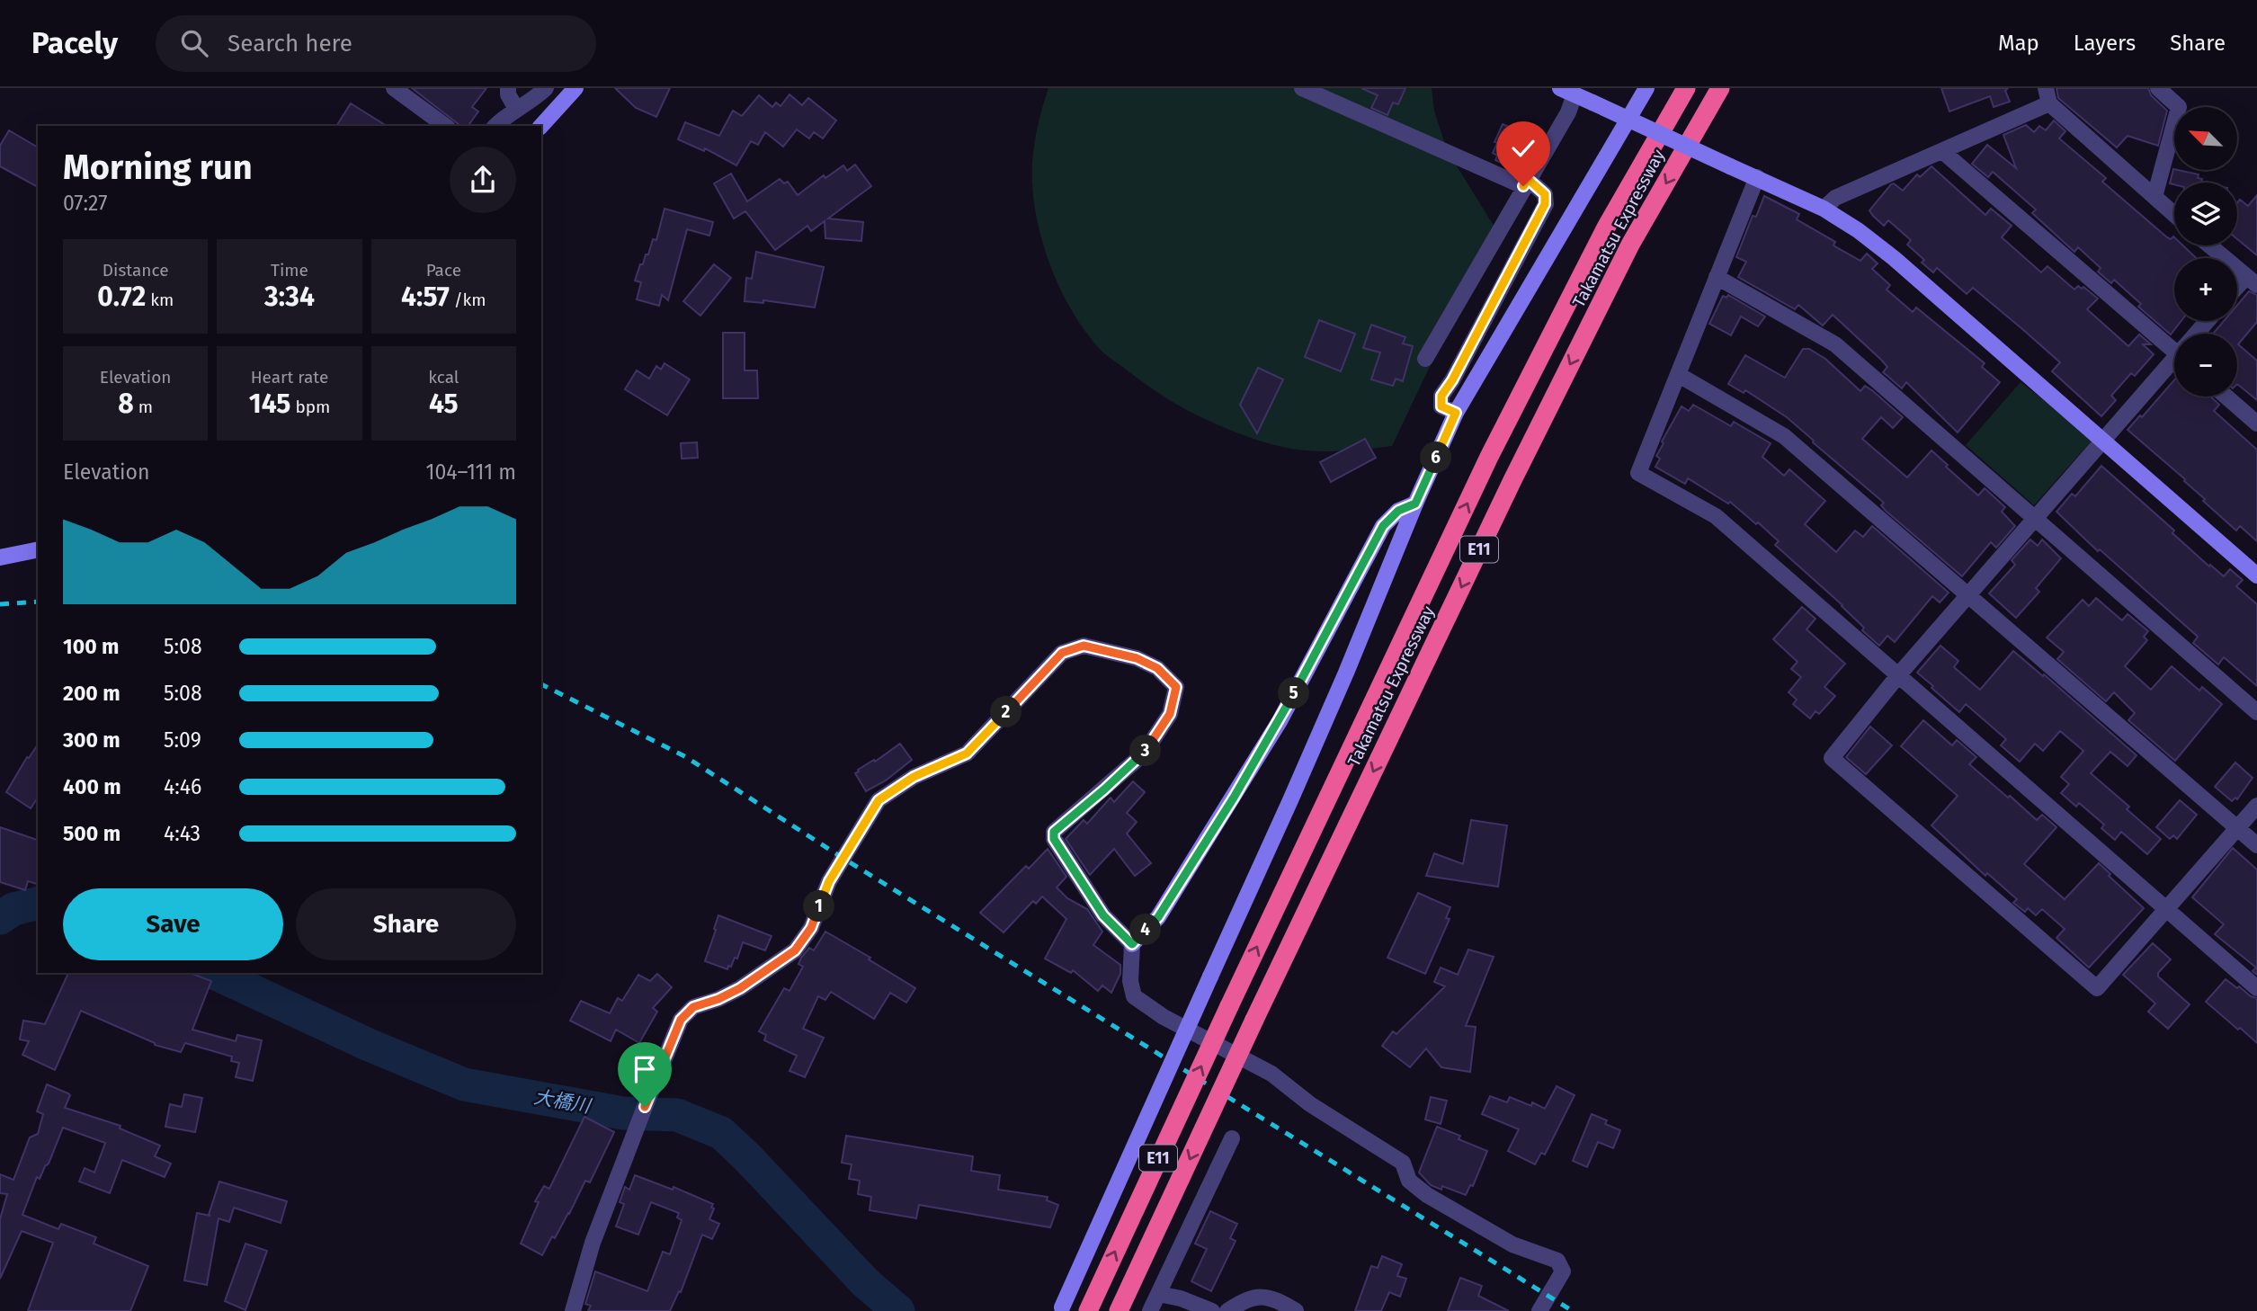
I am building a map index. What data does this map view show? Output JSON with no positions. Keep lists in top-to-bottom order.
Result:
{
  "streets": {
    "highway": ["Takamatsu Expressway", "E11"]
  },
  "water": ["大橋川"],
  "north": "top left",
  "page": {
    "header": "Pacely",
    "search": "Search here",
    "nav": ["Map", "Layers", "Share"],
    "map_buttons": ["+", "−"],
    "heading": ["Morning run", "07:27"],
    "stats": [
      ["Distance", "0.72 km"],
      ["Time", "3:34"],
      ["Pace", "4:57 /km"],
      ["Elevation", "8 m"],
      ["Heart rate", "145 bpm"],
      ["kcal", "45"]
    ],
    "pins": [
      "6",
      "5",
      "2",
      "3",
      "1",
      "4"
    ],
    "chart": ["Elevation", "104–111 m"],
    "list": [
      {
        "name": "100 m",
        "note": "5:08"
      },
      {
        "name": "200 m",
        "note": "5:08"
      },
      {
        "name": "300 m",
        "note": "5:09"
      },
      {
        "name": "400 m",
        "note": "4:46"
      },
      {
        "name": "500 m",
        "note": "4:43"
      }
    ],
    "buttons": ["Save", "Share"]
  }
}
